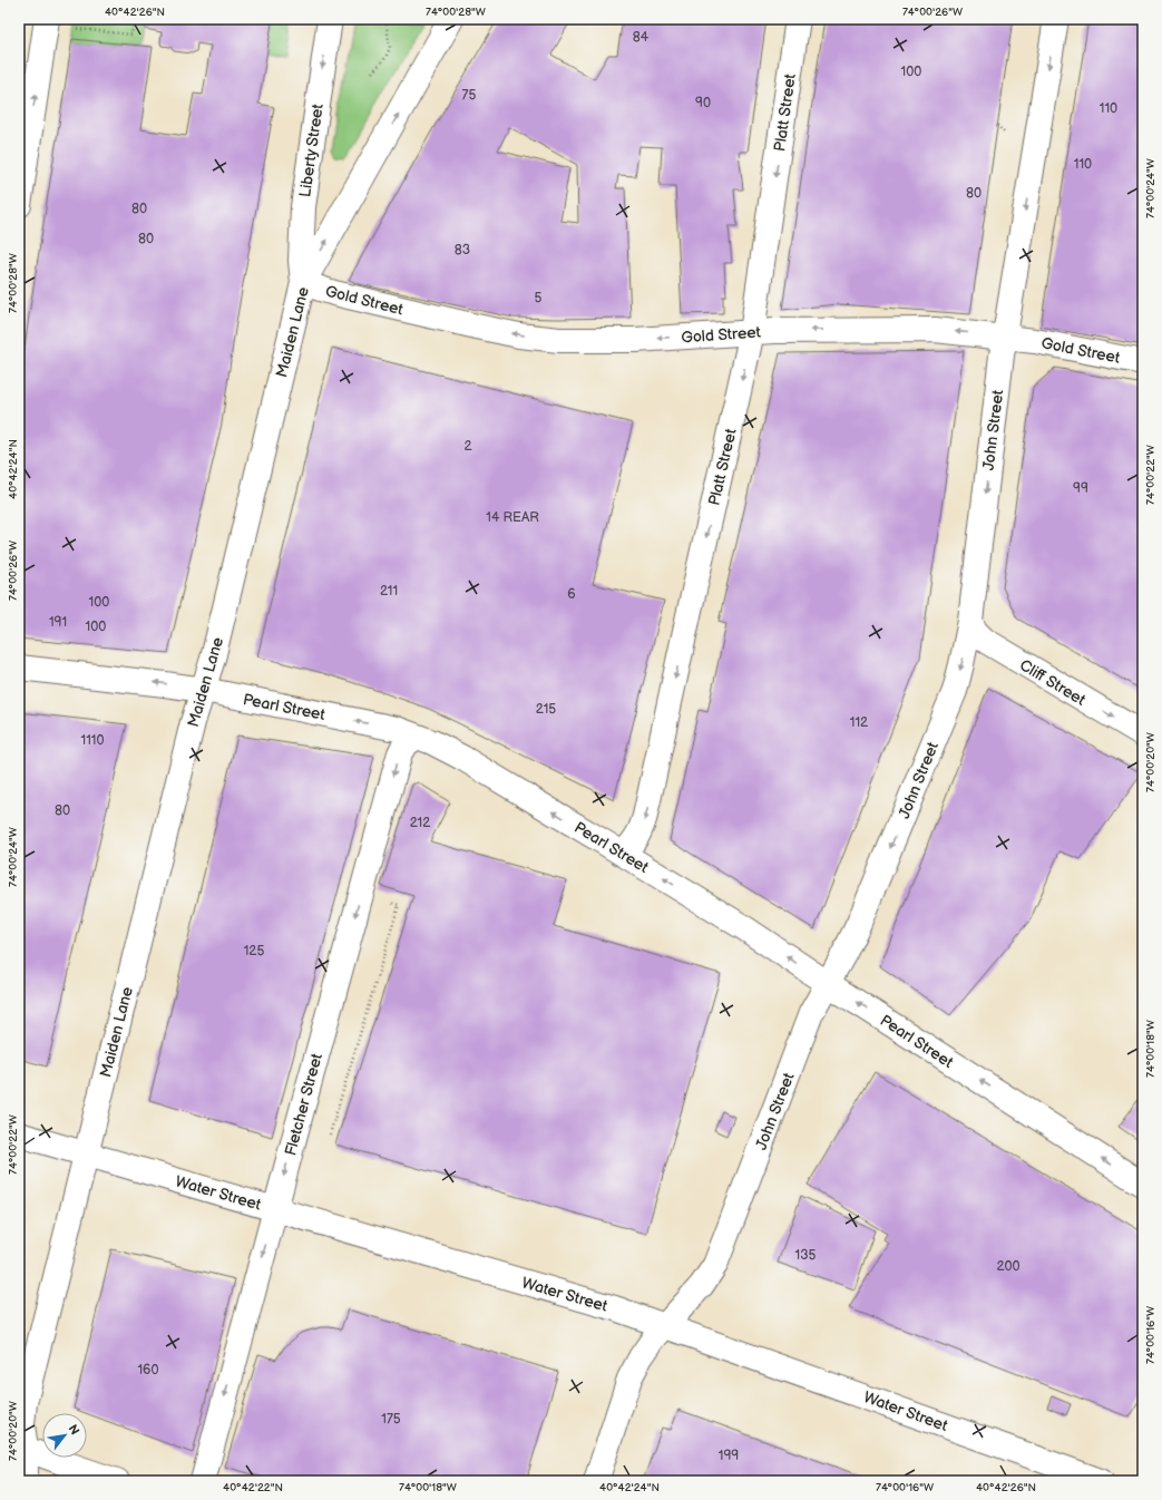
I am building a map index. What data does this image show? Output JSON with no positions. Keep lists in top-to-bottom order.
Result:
{
  "streets": {
    "street": [
      "Platt Street",
      "Liberty Street",
      "Gold Street",
      "Maiden Lane",
      "John Street",
      "Cliff Street",
      "Pearl Street",
      "Fletcher Street",
      "Water Street"
    ]
  },
  "crossings": [
    ["Platt Street", "Gold Street"],
    ["Platt Street", "Pearl Street"],
    ["Liberty Street", "Gold Street"],
    ["Liberty Street", "Maiden Lane"],
    ["Gold Street", "Maiden Lane"],
    ["Gold Street", "John Street"],
    ["Maiden Lane", "Pearl Street"],
    ["Maiden Lane", "Water Street"],
    ["John Street", "Cliff Street"],
    ["John Street", "Pearl Street"],
    ["John Street", "Water Street"],
    ["Pearl Street", "Fletcher Street"],
    ["Fletcher Street", "Water Street"]
  ],
  "one_way": [
    "Platt Street",
    "Liberty Street",
    "Gold Street",
    "John Street",
    "Cliff Street",
    "Pearl Street",
    "Fletcher Street"
  ],
  "house_numbers": [
    "84",
    "100",
    "75",
    "90",
    "110",
    "110",
    "80",
    "80",
    "80",
    "83",
    "5",
    "2",
    "99",
    "14 REAR",
    "211",
    "6",
    "100",
    "191",
    "100",
    "215",
    "112",
    "1110",
    "80",
    "212",
    "125",
    "135",
    "200",
    "160",
    "175",
    "199"
  ],
  "north": "top right",
  "coordinates": [
    "40°42'26\"N",
    "74°00'28\"W",
    "74°00'26\"W",
    "74°00'24\"W",
    "40°42'24\"N",
    "74°00'22\"W",
    "74°00'20\"W",
    "74°00'18\"W",
    "74°00'16\"W",
    "40°42'22\"N"
  ]
}
